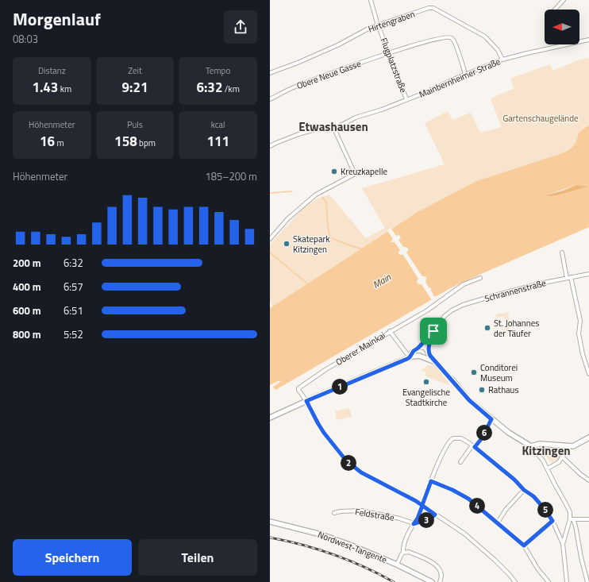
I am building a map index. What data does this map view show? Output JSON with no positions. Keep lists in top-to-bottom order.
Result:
{
  "streets": {
    "street": [
      "Hirtengraben",
      "Flugplatzstraße",
      "Obere Neue Gasse",
      "Mainbernheimer Straße",
      "Schrannenstraße",
      "Oberer Mainkai",
      "Feldstraße",
      "Nordwest-Tangente"
    ]
  },
  "crossings": [
    ["Hirtengraben", "Mainbernheimer Straße"],
    ["Flugplatzstraße", "Obere Neue Gasse"],
    ["Flugplatzstraße", "Mainbernheimer Straße"],
    ["Obere Neue Gasse", "Mainbernheimer Straße"]
  ],
  "districts": ["Etwashausen", "Kitzingen"],
  "water": ["Main"],
  "parks": ["Gartenschaugelände"],
  "places": [
    "Kreuzkapelle",
    "Skatepark Kitzingen",
    "St. Johannes der Täufer",
    "Conditorei Museum",
    "Evangelische Stadtkirche",
    "Rathaus"
  ],
  "north": "left",
  "page": {
    "heading": ["Morgenlauf", "08:03"],
    "stats": [
      ["Distanz", "1.43 km"],
      ["Zeit", "9:21"],
      ["Tempo", "6:32 /km"],
      ["Höhenmeter", "16 m"],
      ["Puls", "158 bpm"],
      ["kcal", "111"]
    ],
    "chart": ["Höhenmeter", "185–200 m"],
    "list": [
      {
        "name": "200 m",
        "note": "6:32"
      },
      {
        "name": "400 m",
        "note": "6:57"
      },
      {
        "name": "600 m",
        "note": "6:51"
      },
      {
        "name": "800 m",
        "note": "5:52"
      }
    ],
    "pins": [
      "1",
      "6",
      "2",
      "4",
      "5",
      "3"
    ],
    "buttons": ["Speichern", "Teilen"]
  }
}
